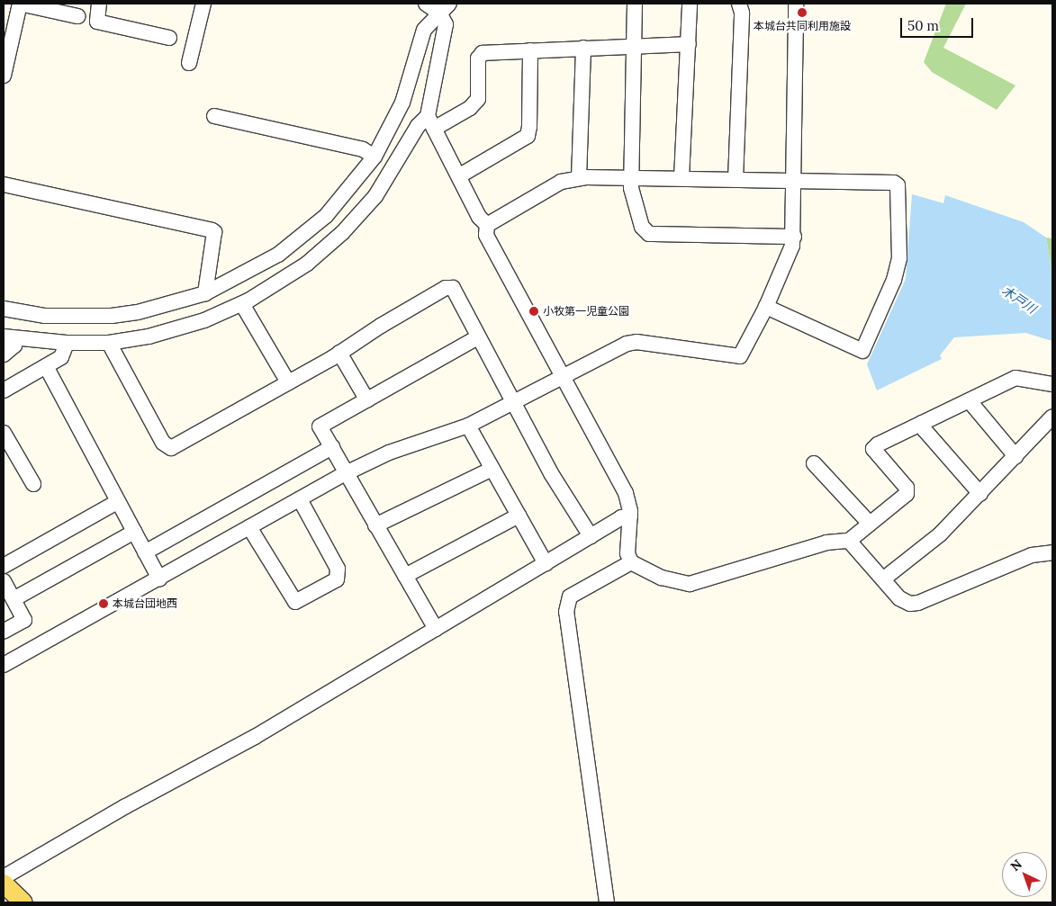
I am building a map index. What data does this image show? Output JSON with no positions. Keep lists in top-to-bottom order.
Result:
{
  "water": ["木戸川"],
  "places": ["本城台共同利用施設", "小牧第一児童公園", "本城台団地西"],
  "scale_bar": "50 m",
  "north": "top left"
}
